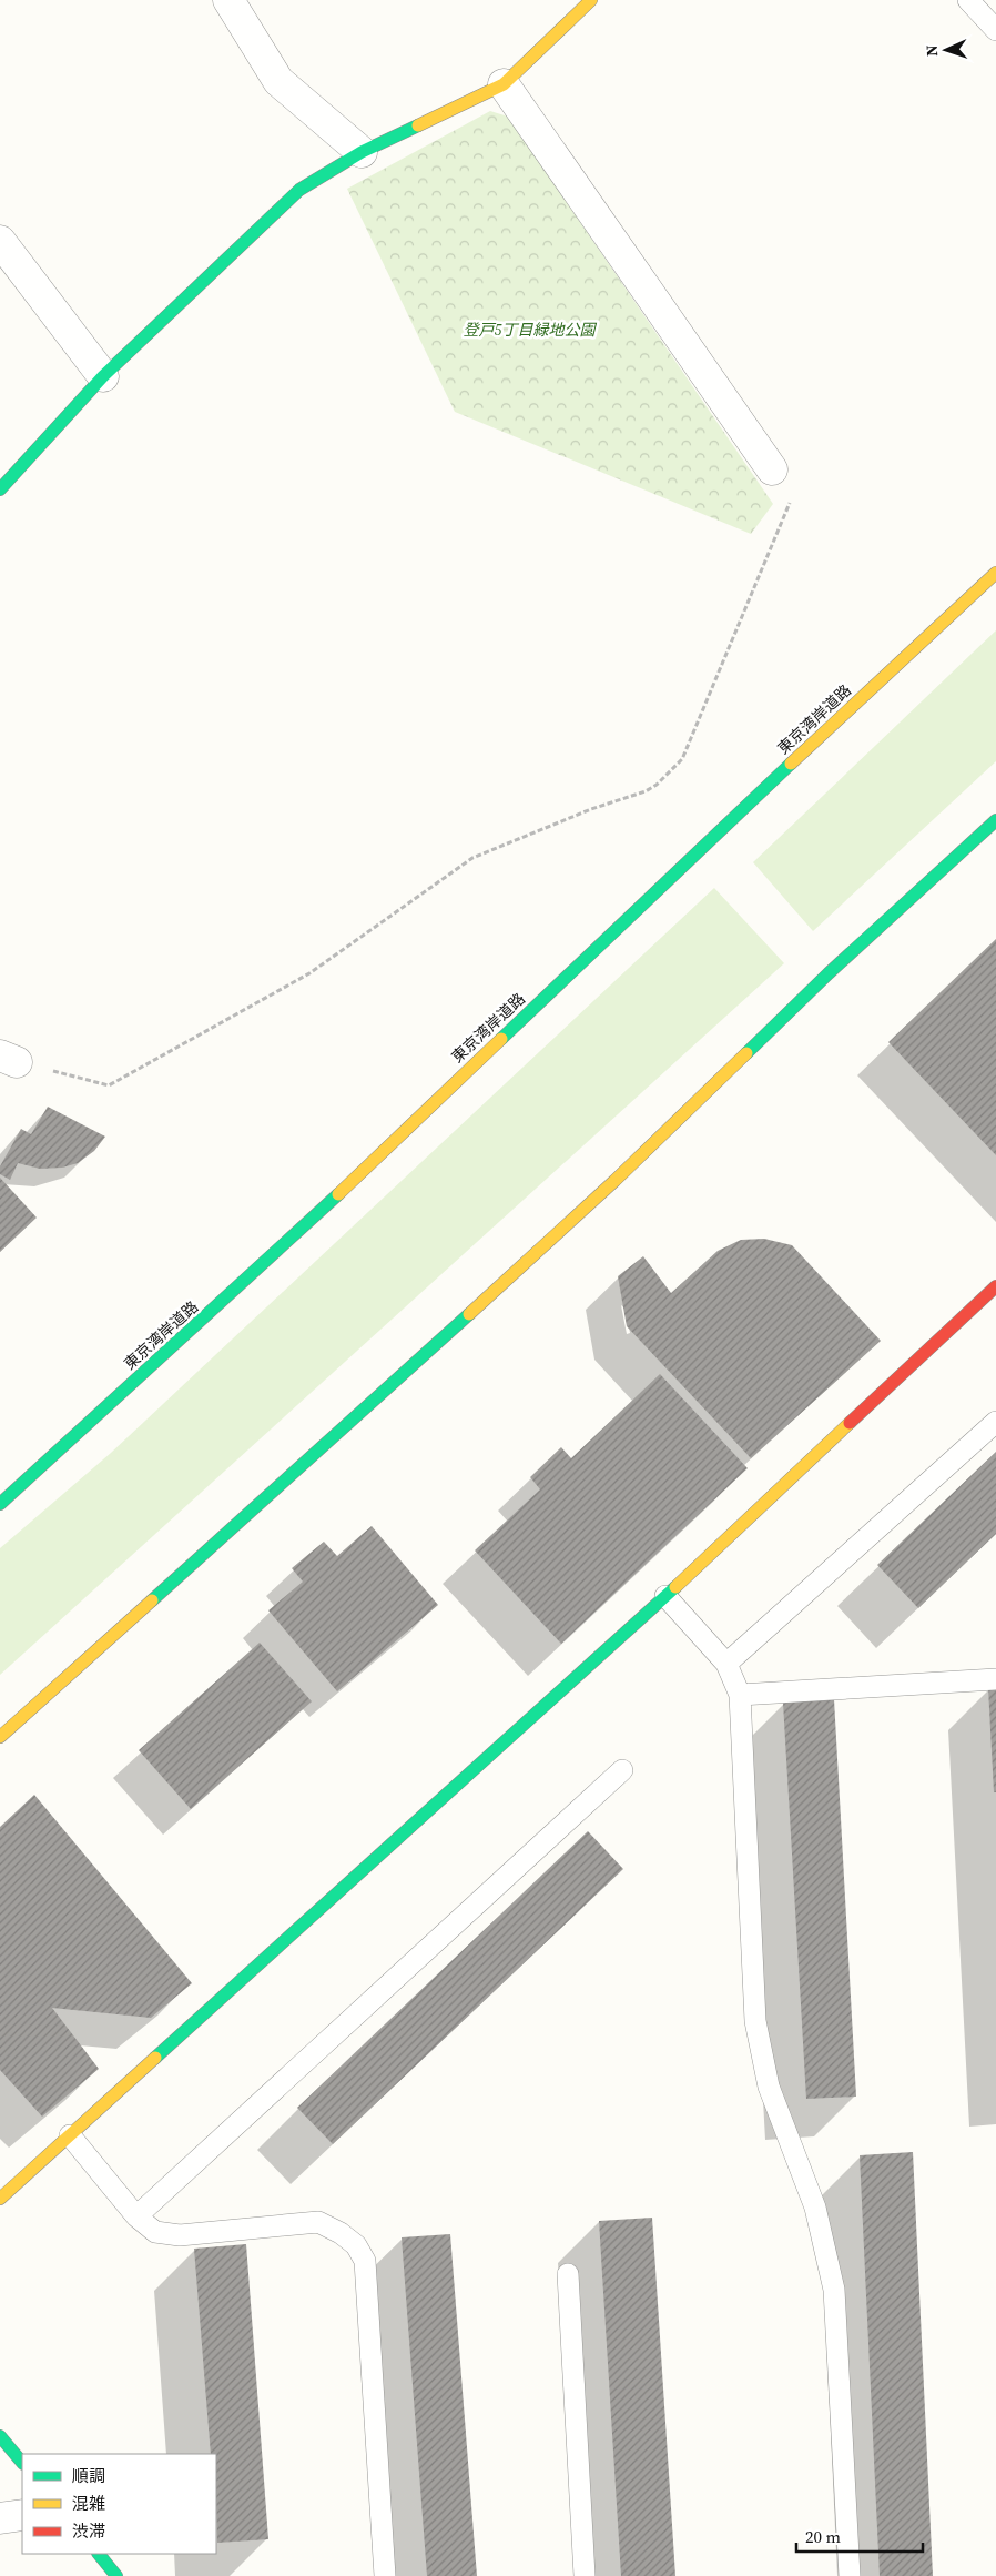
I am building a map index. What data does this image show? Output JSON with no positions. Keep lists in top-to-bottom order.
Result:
{
  "streets": {
    "main road": ["東京湾岸道路"]
  },
  "parks": ["登戸5丁目緑地公園"],
  "legend": ["順調", "混雑", "渋滞"],
  "scale_bar": "20 m",
  "north": "left"
}
